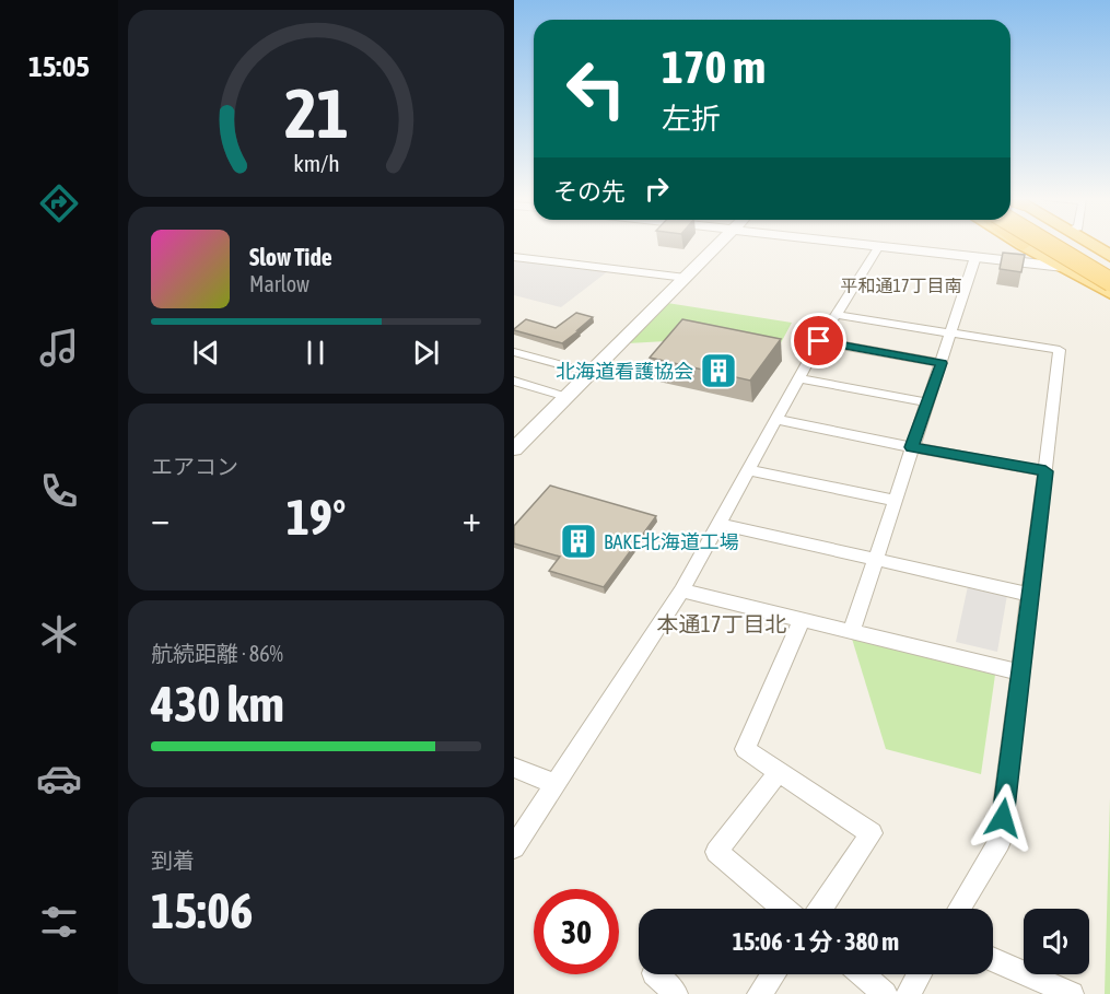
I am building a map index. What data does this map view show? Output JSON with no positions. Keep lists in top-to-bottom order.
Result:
{
  "districts": ["平和通17丁目南", "本通17丁目北"],
  "places": {
    "building": ["北海道看護協会", "BAKE北海道工場"]
  },
  "page": {
    "tabs": "15:05",
    "turn": ["170 m", "左折"],
    "then": "その先",
    "song": ["Slow Tide", "Marlow"],
    "tile": [
      "エアコン",
      ["航続距離 · 86%", "430 km"],
      ["到着", "15:06"]
    ],
    "heat": ["−", "19°", "+"],
    "limit": "30",
    "trip": "15:06 · 1 分 · 380 m",
    "gauge": ["21", "km/h"]
  }
}
